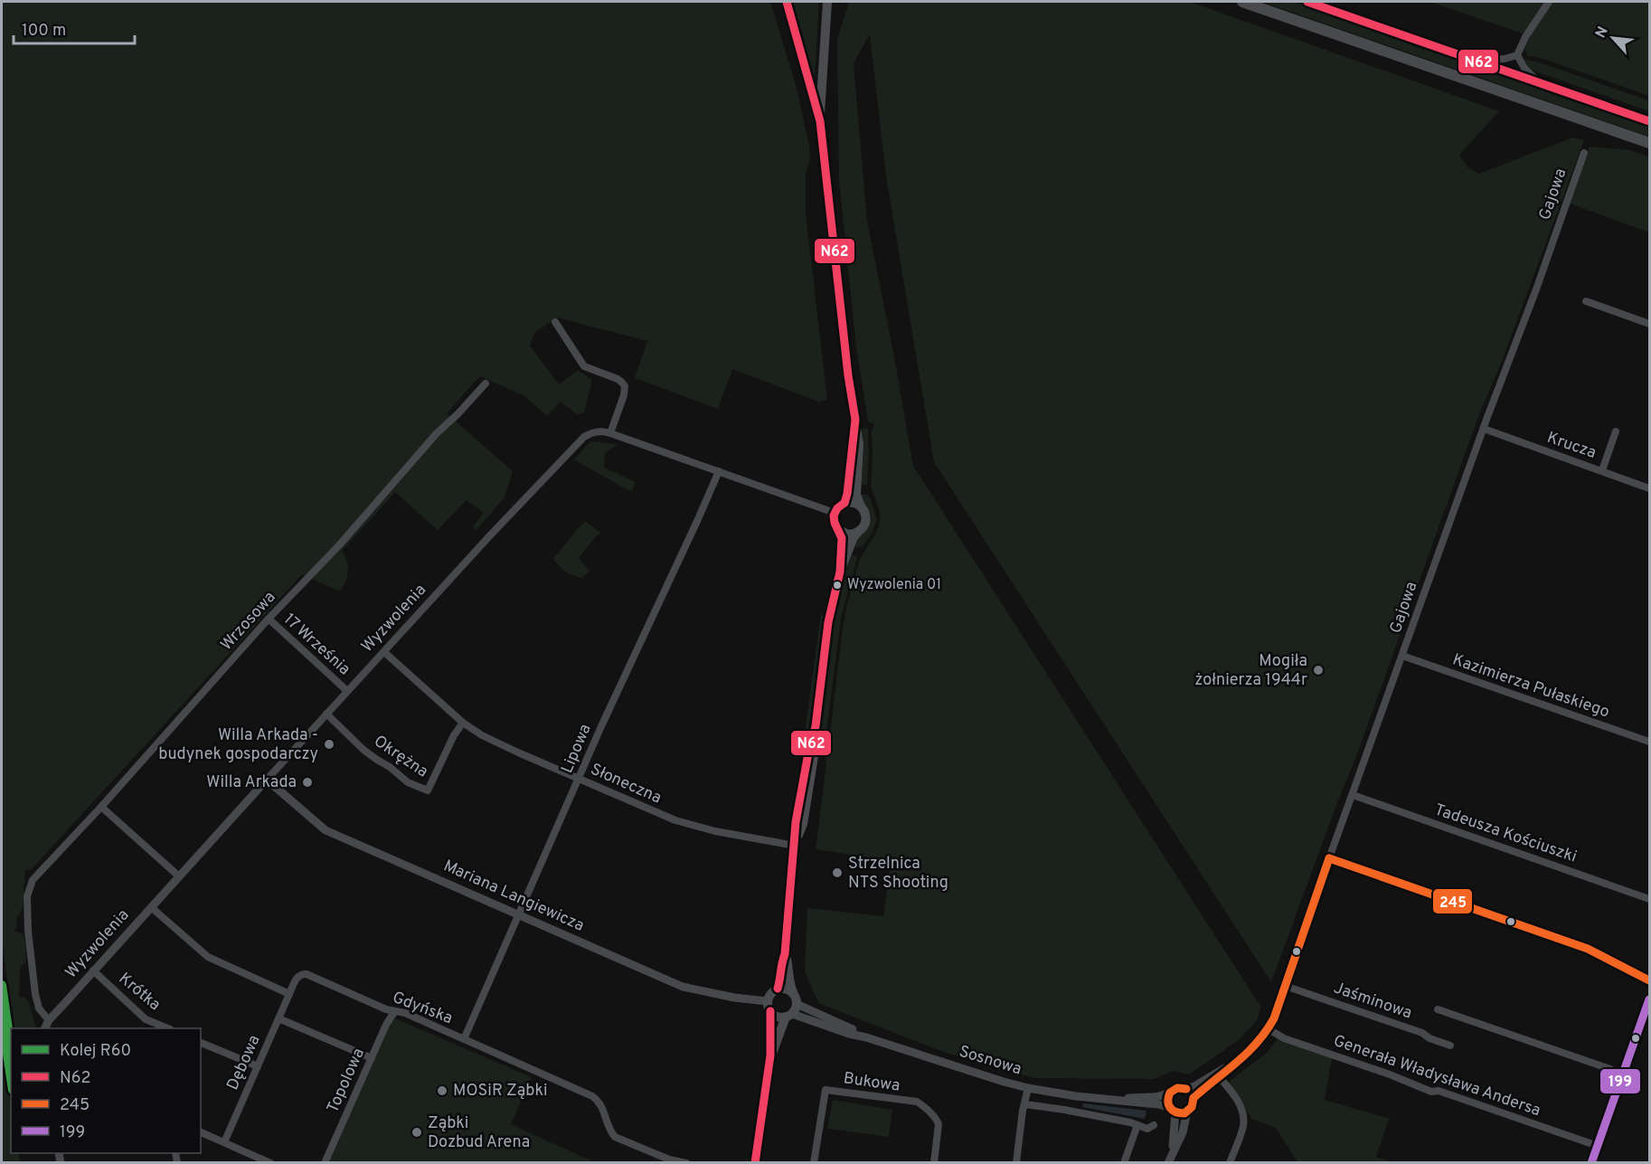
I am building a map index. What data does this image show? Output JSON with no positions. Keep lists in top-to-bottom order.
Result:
{
  "streets": {
    "street": [
      "Gajowa",
      "Krucza",
      "Wyzwolenia",
      "Wrzosowa",
      "17 Września",
      "Kazimierza Pułaskiego",
      "Lipowa",
      "Okrężna",
      "Słoneczna",
      "Tadeusza Kościuszki",
      "Mariana Langiewicza",
      "Krótka",
      "Jaśminowa",
      "Gdyńska",
      "Sosnowa",
      "Dębowa",
      "Generała Władysława Andersa",
      "Topolowa",
      "Bukowa"
    ]
  },
  "crossings": [
    ["Gajowa", "Krucza"],
    ["Gajowa", "Kazimierza Pułaskiego"],
    ["Gajowa", "Tadeusza Kościuszki"],
    ["Gajowa", "Jaśminowa"],
    ["Gajowa", "Sosnowa"],
    ["Gajowa", "Generała Władysława Andersa"],
    ["Wyzwolenia", "Wrzosowa"],
    ["Wyzwolenia", "17 Września"],
    ["Wyzwolenia", "Lipowa"],
    ["Wyzwolenia", "Okrężna"],
    ["Wyzwolenia", "Słoneczna"],
    ["Wyzwolenia", "Mariana Langiewicza"],
    ["Wyzwolenia", "Krótka"],
    ["Wrzosowa", "17 Września"],
    ["Lipowa", "Słoneczna"],
    ["Lipowa", "Mariana Langiewicza"],
    ["Lipowa", "Gdyńska"],
    ["Okrężna", "Słoneczna"],
    ["Mariana Langiewicza", "Sosnowa"],
    ["Gdyńska", "Dębowa"],
    ["Gdyńska", "Topolowa"]
  ],
  "places": [
    "Wyzwolenia 01",
    "Mogiła żołnierza 1944r",
    "Willa Arkada - budynek gospodarczy",
    "Willa Arkada",
    "Strzelnica NTS Shooting",
    "MOSiR Ząbki",
    "Ząbki Dozbud Arena"
  ],
  "lines": [
    "transit line N62",
    "transit line 245",
    "rail line R60",
    "transit line 199"
  ],
  "legend": [
    "Kolej R60",
    "N62",
    "245",
    "199"
  ],
  "scale_bar": "100 m",
  "north": "top left"
}
